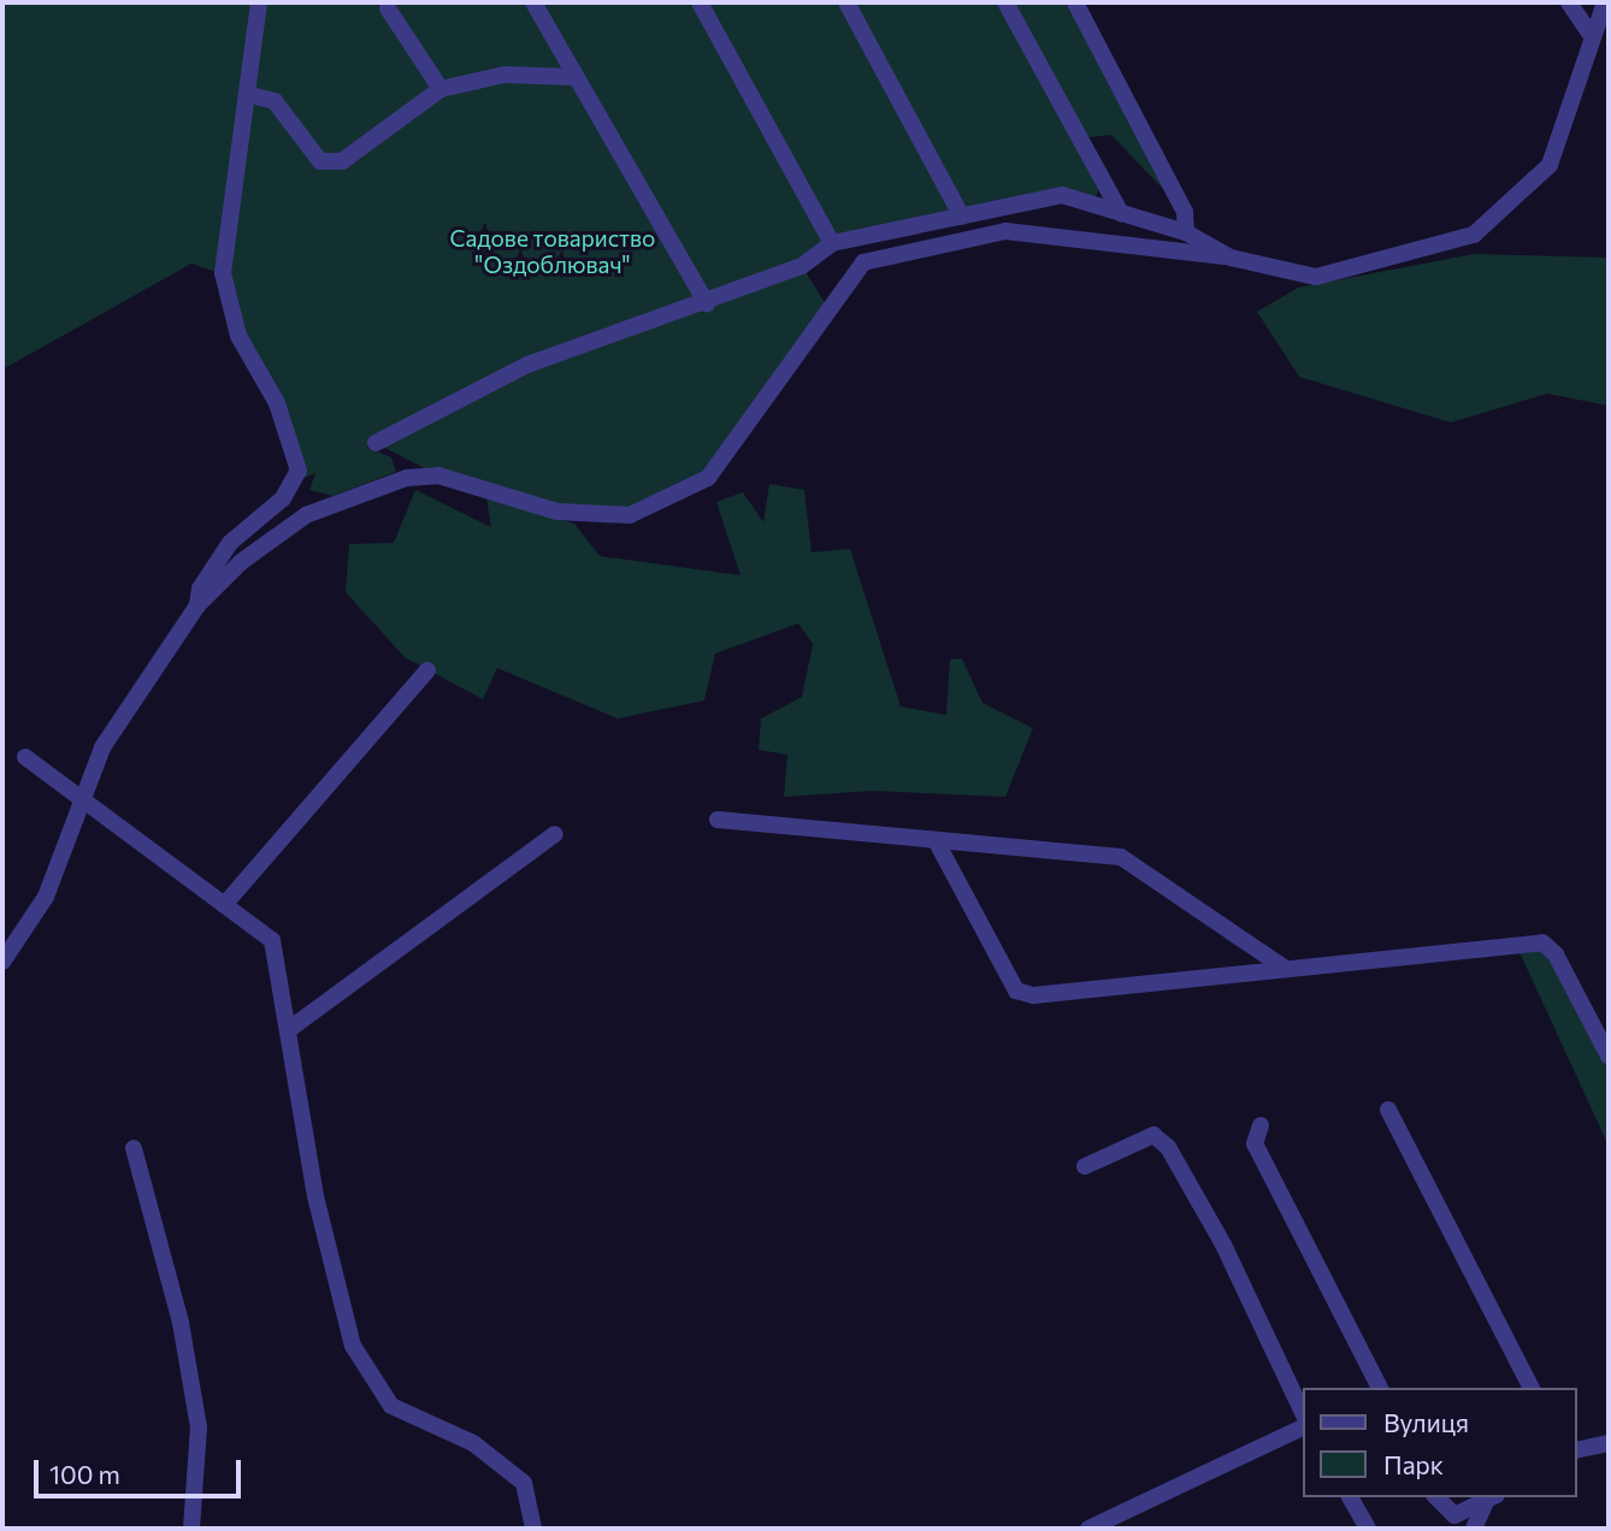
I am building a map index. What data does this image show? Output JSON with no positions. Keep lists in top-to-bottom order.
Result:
{
  "parks": ["Садове товариство \"Оздоблювач\""],
  "legend": ["Вулиця", "Парк"],
  "scale_bar": "100 m"
}
